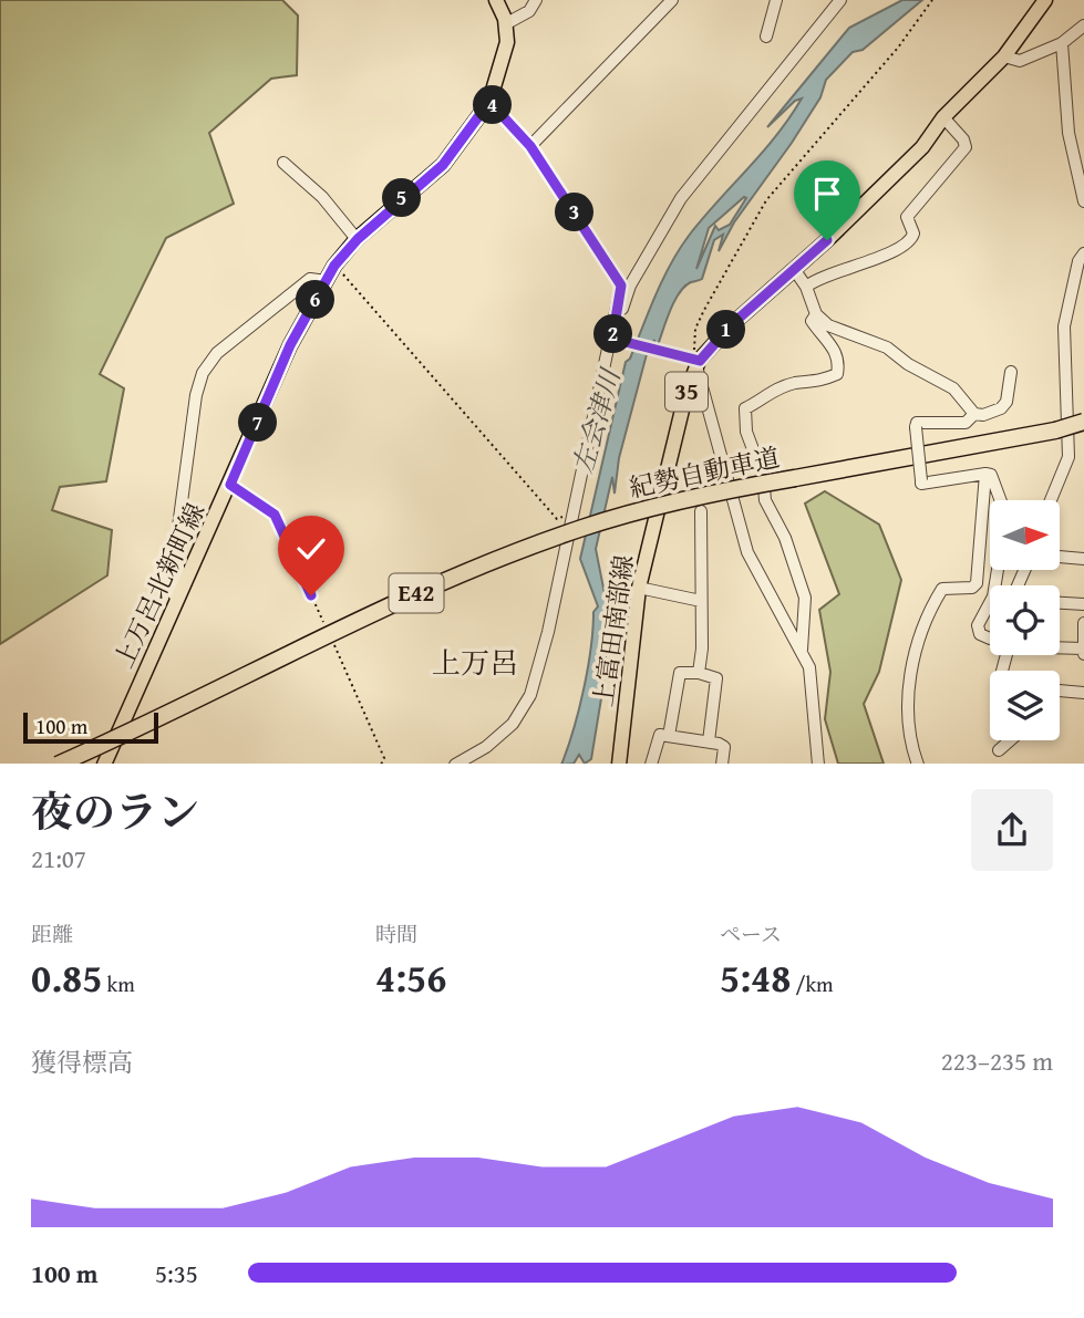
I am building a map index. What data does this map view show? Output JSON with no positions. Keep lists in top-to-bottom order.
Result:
{
  "streets": {
    "highway": ["紀勢自動車道", "E42"],
    "main road": ["35", "上万呂北新町線", "上富田南部線"]
  },
  "districts": ["上万呂"],
  "water": ["左会津川"],
  "scale_bar": "100 m",
  "north": "right",
  "page": {
    "pins": [
      "4",
      "5",
      "3",
      "6",
      "1",
      "2",
      "7"
    ],
    "scale": "100 m",
    "heading": ["夜のラン", "21:07"],
    "stats": [
      ["距離", "0.85 km"],
      ["時間", "4:56"],
      ["ペース", "5:48 /km"]
    ],
    "chart": ["獲得標高", "223–235 m"],
    "list": [
      {
        "name": "100 m",
        "note": "5:35"
      }
    ]
  }
}
